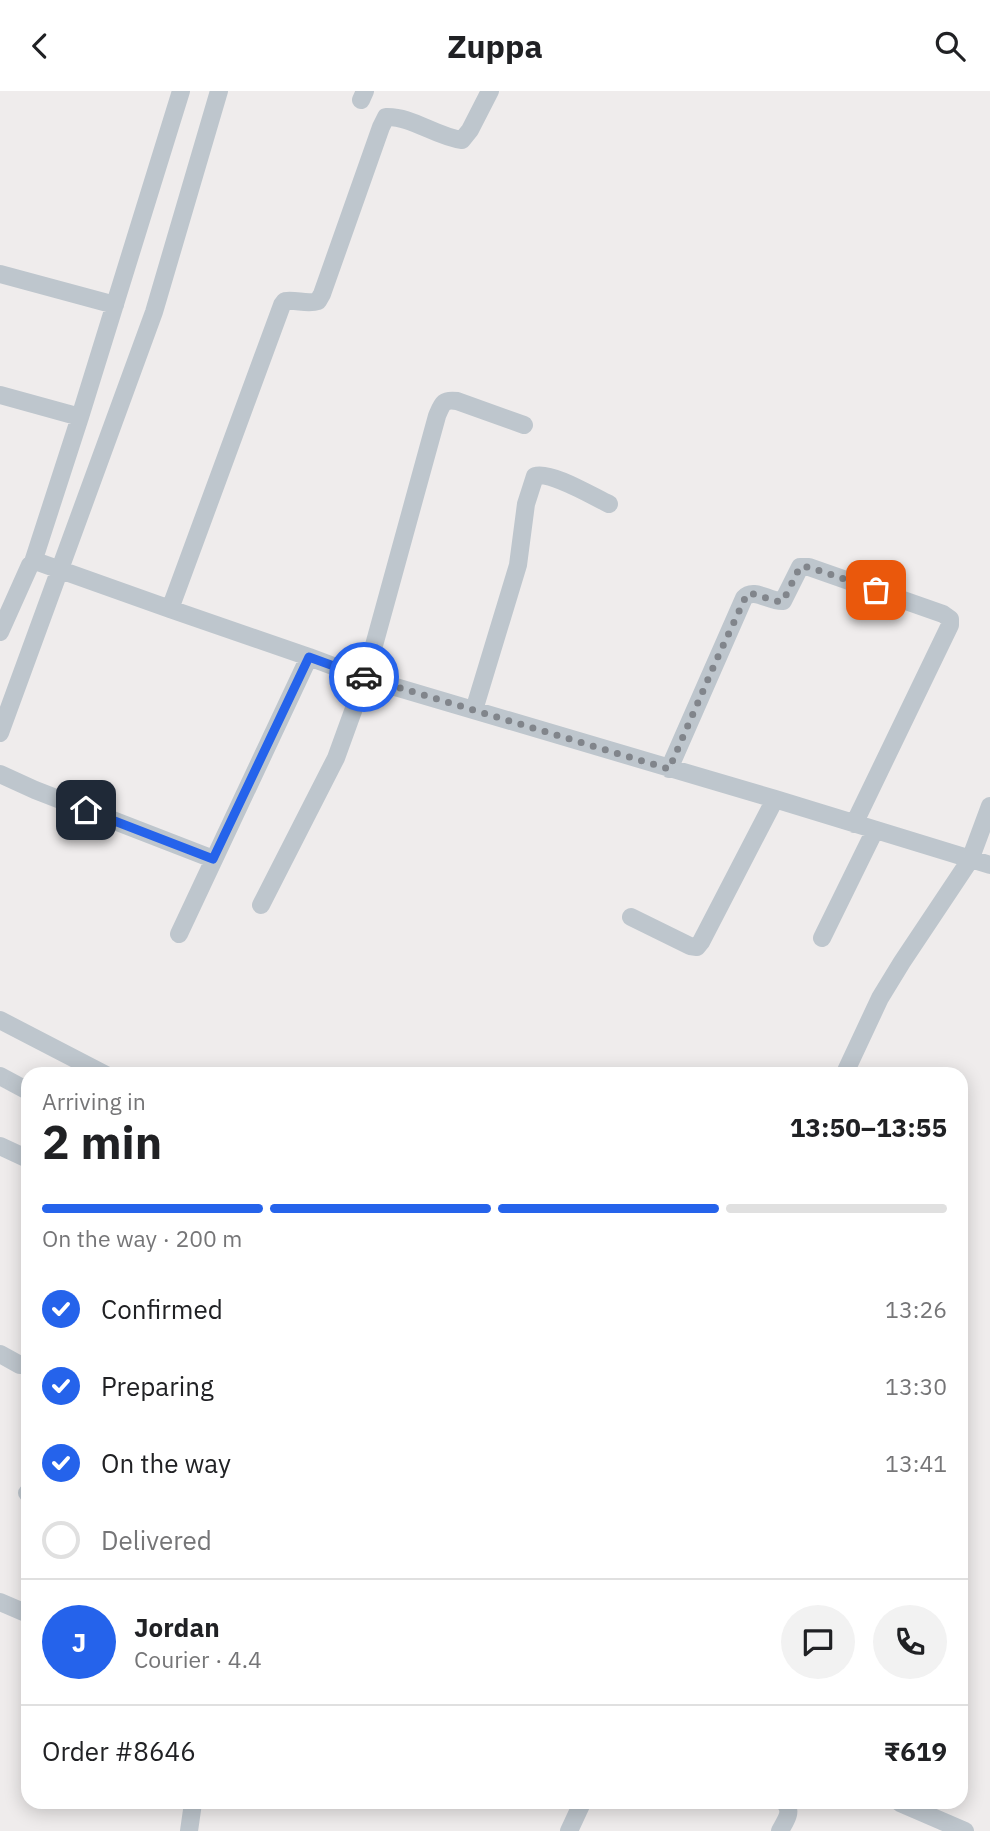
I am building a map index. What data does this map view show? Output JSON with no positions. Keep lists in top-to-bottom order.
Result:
{
  "page": {
    "header": "Zuppa",
    "heading": ["2 min", "Arriving in", "13:50–13:55"],
    "panel": [
      "Jordan",
      "Courier · 4.4",
      "Order #8646",
      "₹619"
    ],
    "bar": "On the way · 200 m",
    "list": [
      ["Confirmed", "13:26"],
      ["Preparing", "13:30"],
      ["On the way", "13:41"],
      "Delivered"
    ],
    "round": "J"
  }
}
